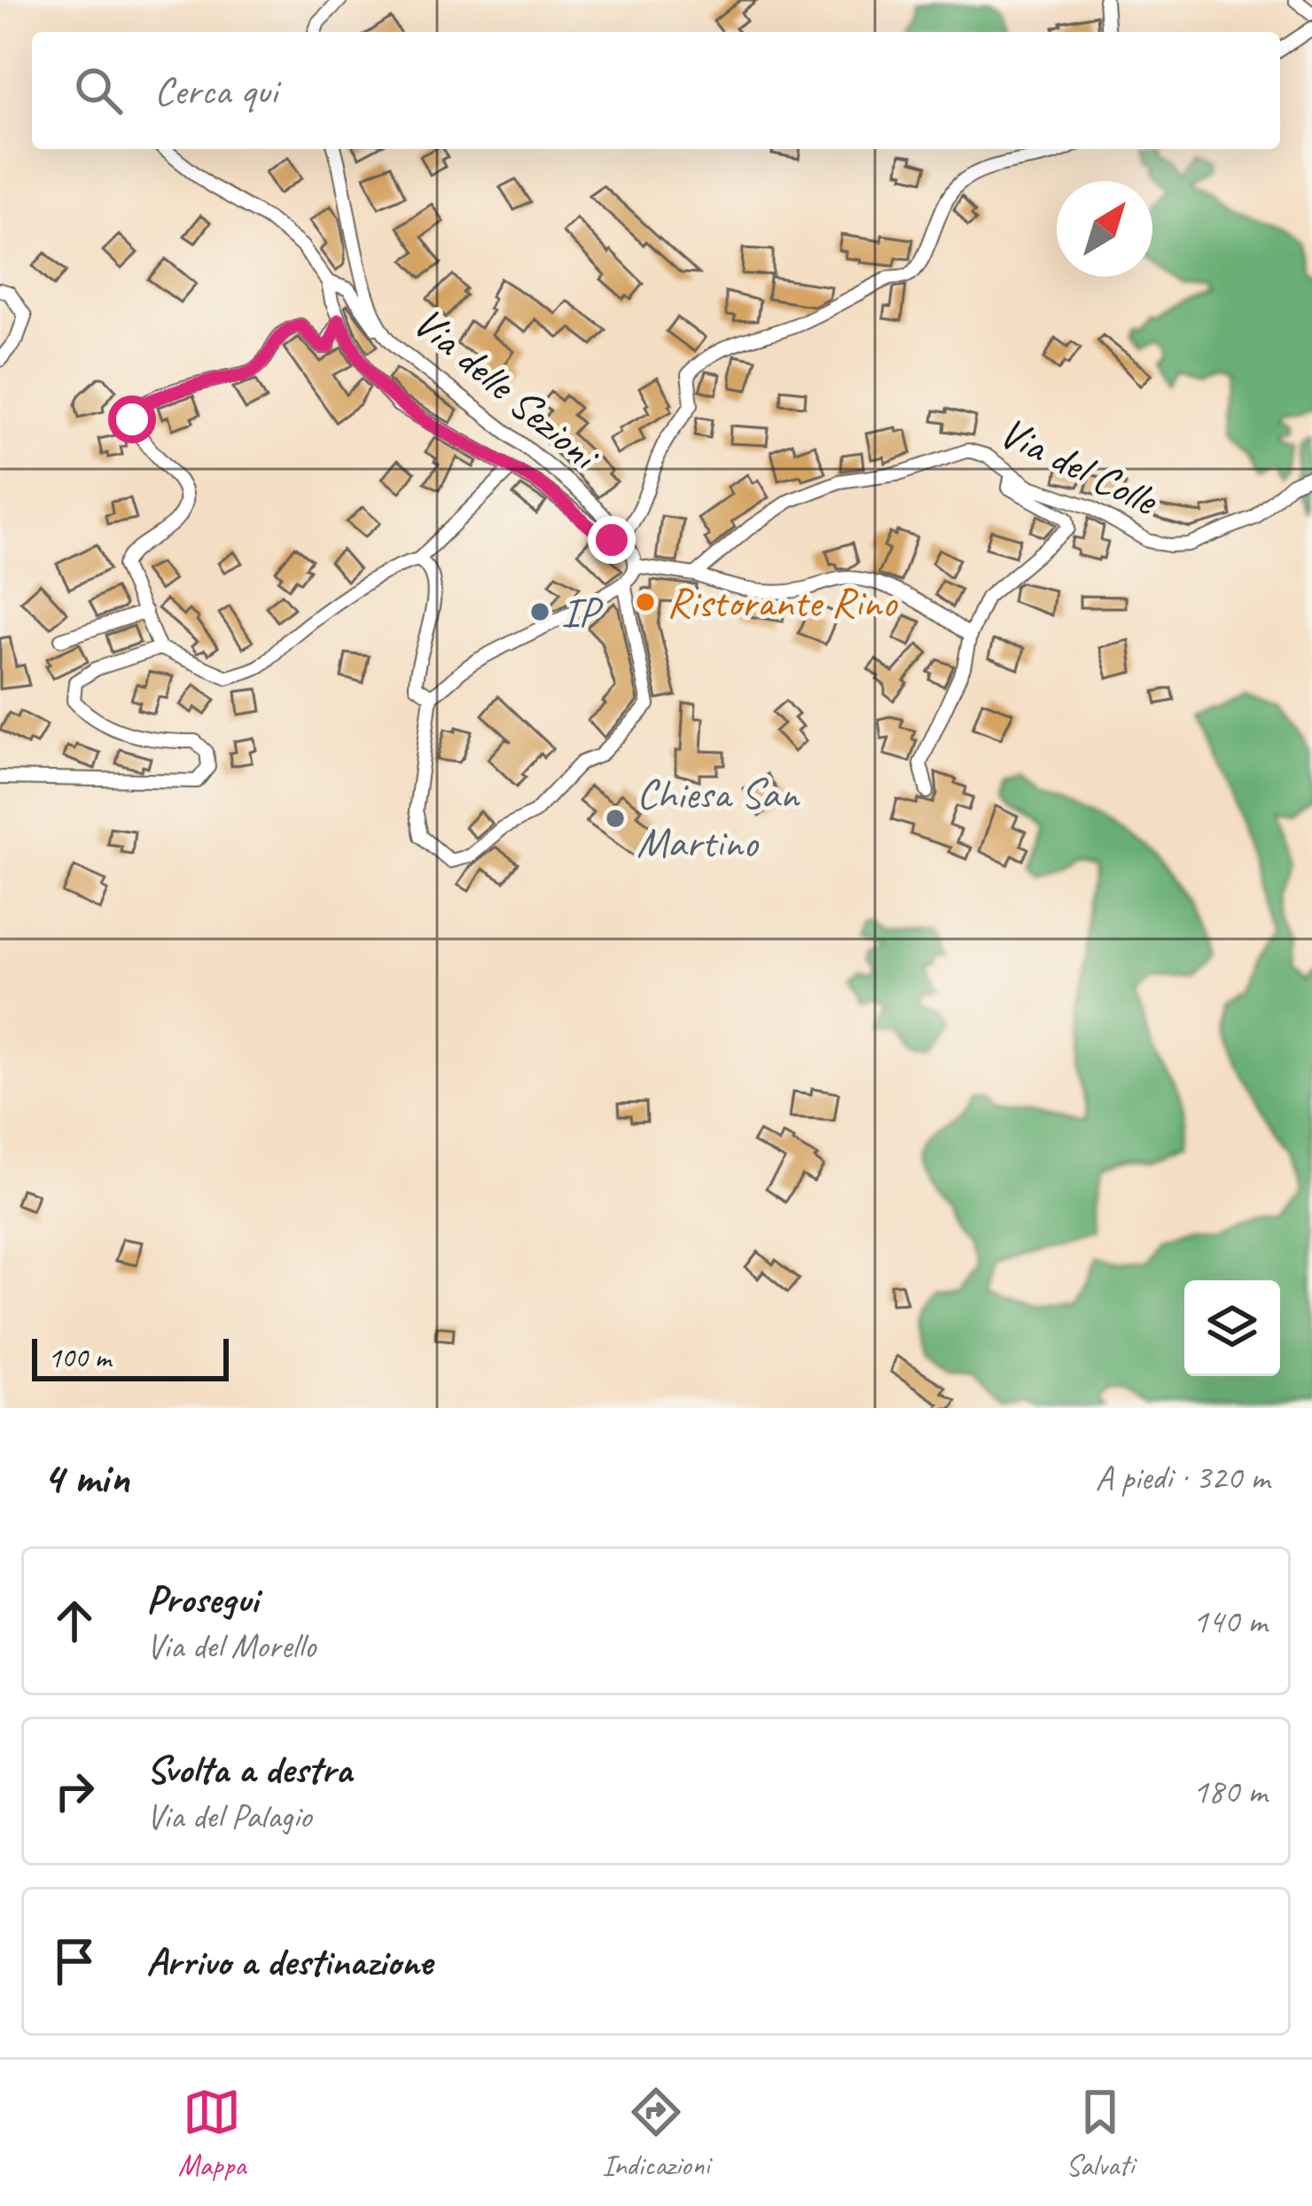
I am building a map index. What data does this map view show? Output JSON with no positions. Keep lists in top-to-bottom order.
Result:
{
  "streets": {
    "street": ["Via delle Sezioni", "Via del Colle"]
  },
  "places": ["Ristorante Rino", "IP", "Chiesa San Martino"],
  "scale_bar": "100 m",
  "north": "top right",
  "page": {
    "search": "Cerca qui",
    "scale": "100 m",
    "heading": ["4 min", "A piedi · 320 m"],
    "list": [
      ["Prosegui", "Via del Morello", "140 m"],
      ["Svolta a destra", "Via del Palagio", "180 m"],
      "Arrivo a destinazione"
    ],
    "nav": ["Mappa", "Indicazioni", "Salvati"]
  }
}
